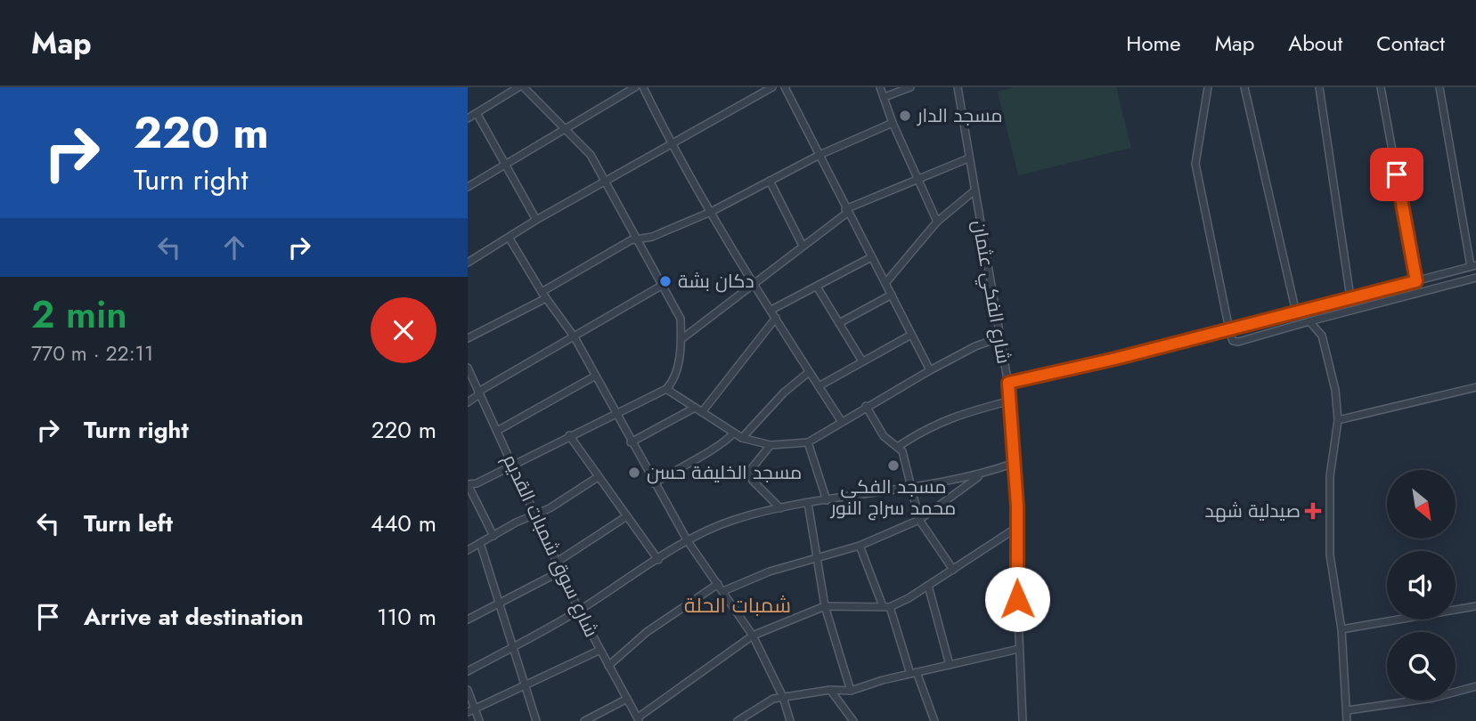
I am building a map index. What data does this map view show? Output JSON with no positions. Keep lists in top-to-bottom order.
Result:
{
  "streets": {
    "street": ["شارع الفكي عثمان", "شارع سوق شمبات القديم"]
  },
  "districts": ["شمبات الحلة"],
  "places": {
    "other": [
      "مسجد الدار",
      "دكان بشة",
      "مسجد الفكي محمد سراج النور",
      "مسجد الخليفة حسن"
    ],
    "health": ["صيدلية شهد"]
  },
  "north": "bottom right",
  "page": {
    "header": "Map",
    "nav": [
      "Home",
      "Map",
      "About",
      "Contact"
    ],
    "turn": ["220 m", "Turn right"],
    "heading": ["2 min", "770 m · 22:11"],
    "list": [
      {
        "name": "Turn right",
        "value": "220 m"
      },
      {
        "name": "Turn left",
        "value": "440 m"
      },
      {
        "name": "Arrive at destination",
        "value": "110 m"
      }
    ]
  }
}
